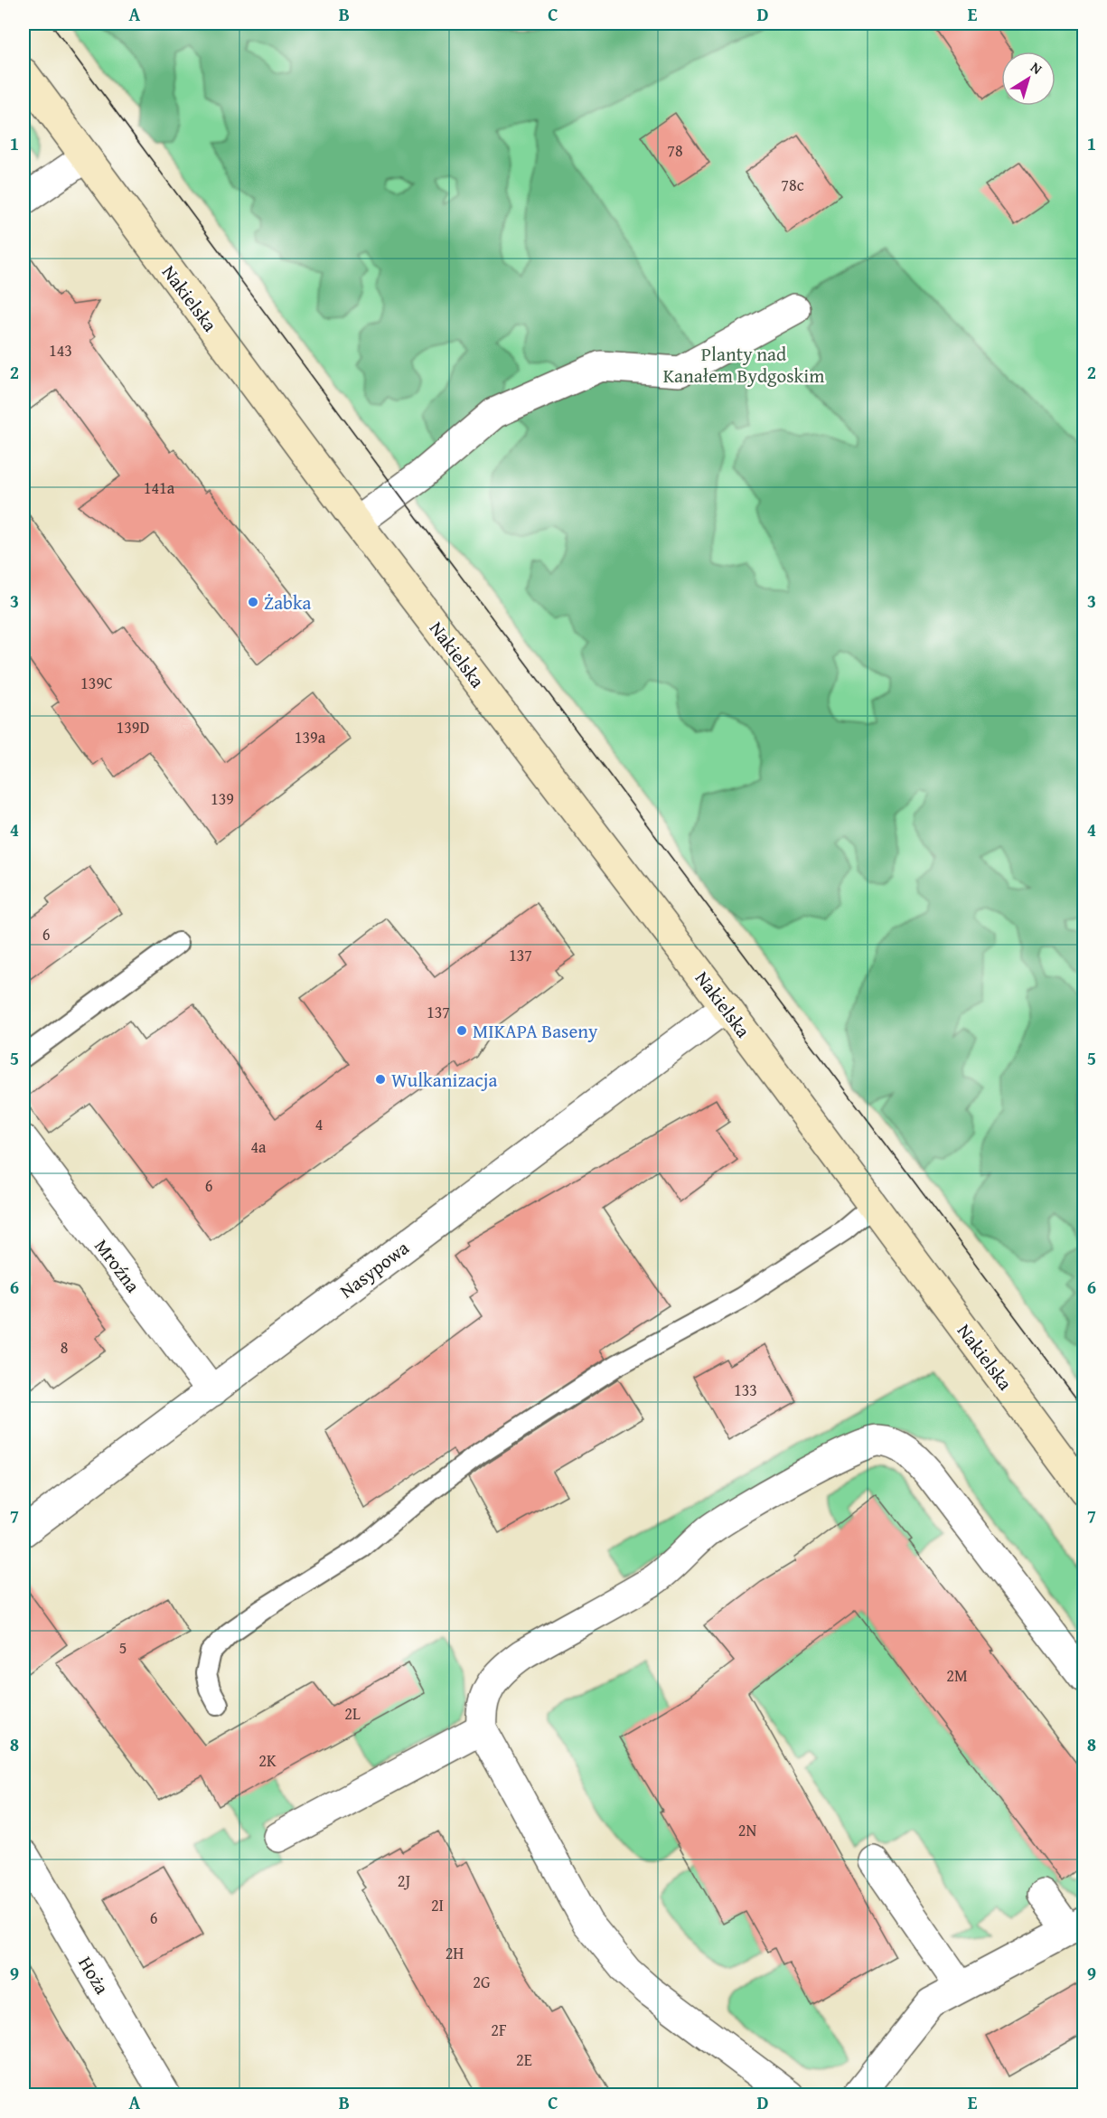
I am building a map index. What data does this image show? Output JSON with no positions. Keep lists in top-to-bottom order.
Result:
{
  "streets": {
    "main road": ["Nakielska"],
    "street": ["Mroźna", "Nasypowa", "Hoża"]
  },
  "crossings": [
    ["Nakielska", "Nasypowa"],
    ["Mroźna", "Nasypowa"]
  ],
  "parks": ["Planty nad Kanałem Bydgoskim"],
  "places": ["Żabka", "MIKAPA Baseny", "Wulkanizacja"],
  "house_numbers": [
    "78",
    "78c",
    "143",
    "141a",
    "139C",
    "139D",
    "139a",
    "139",
    "6",
    "137",
    "137",
    "4",
    "4a",
    "6",
    "8",
    "133",
    "5",
    "2M",
    "2L",
    "2K",
    "2N",
    "2J",
    "2I",
    "6",
    "2H",
    "2G",
    "2F",
    "2E"
  ],
  "north": "top right",
  "grid": {
    "columns": [
      "A",
      "B",
      "C",
      "D",
      "E"
    ],
    "rows": [
      "1",
      "2",
      "3",
      "4",
      "5",
      "6",
      "7",
      "8",
      "9"
    ]
  }
}
